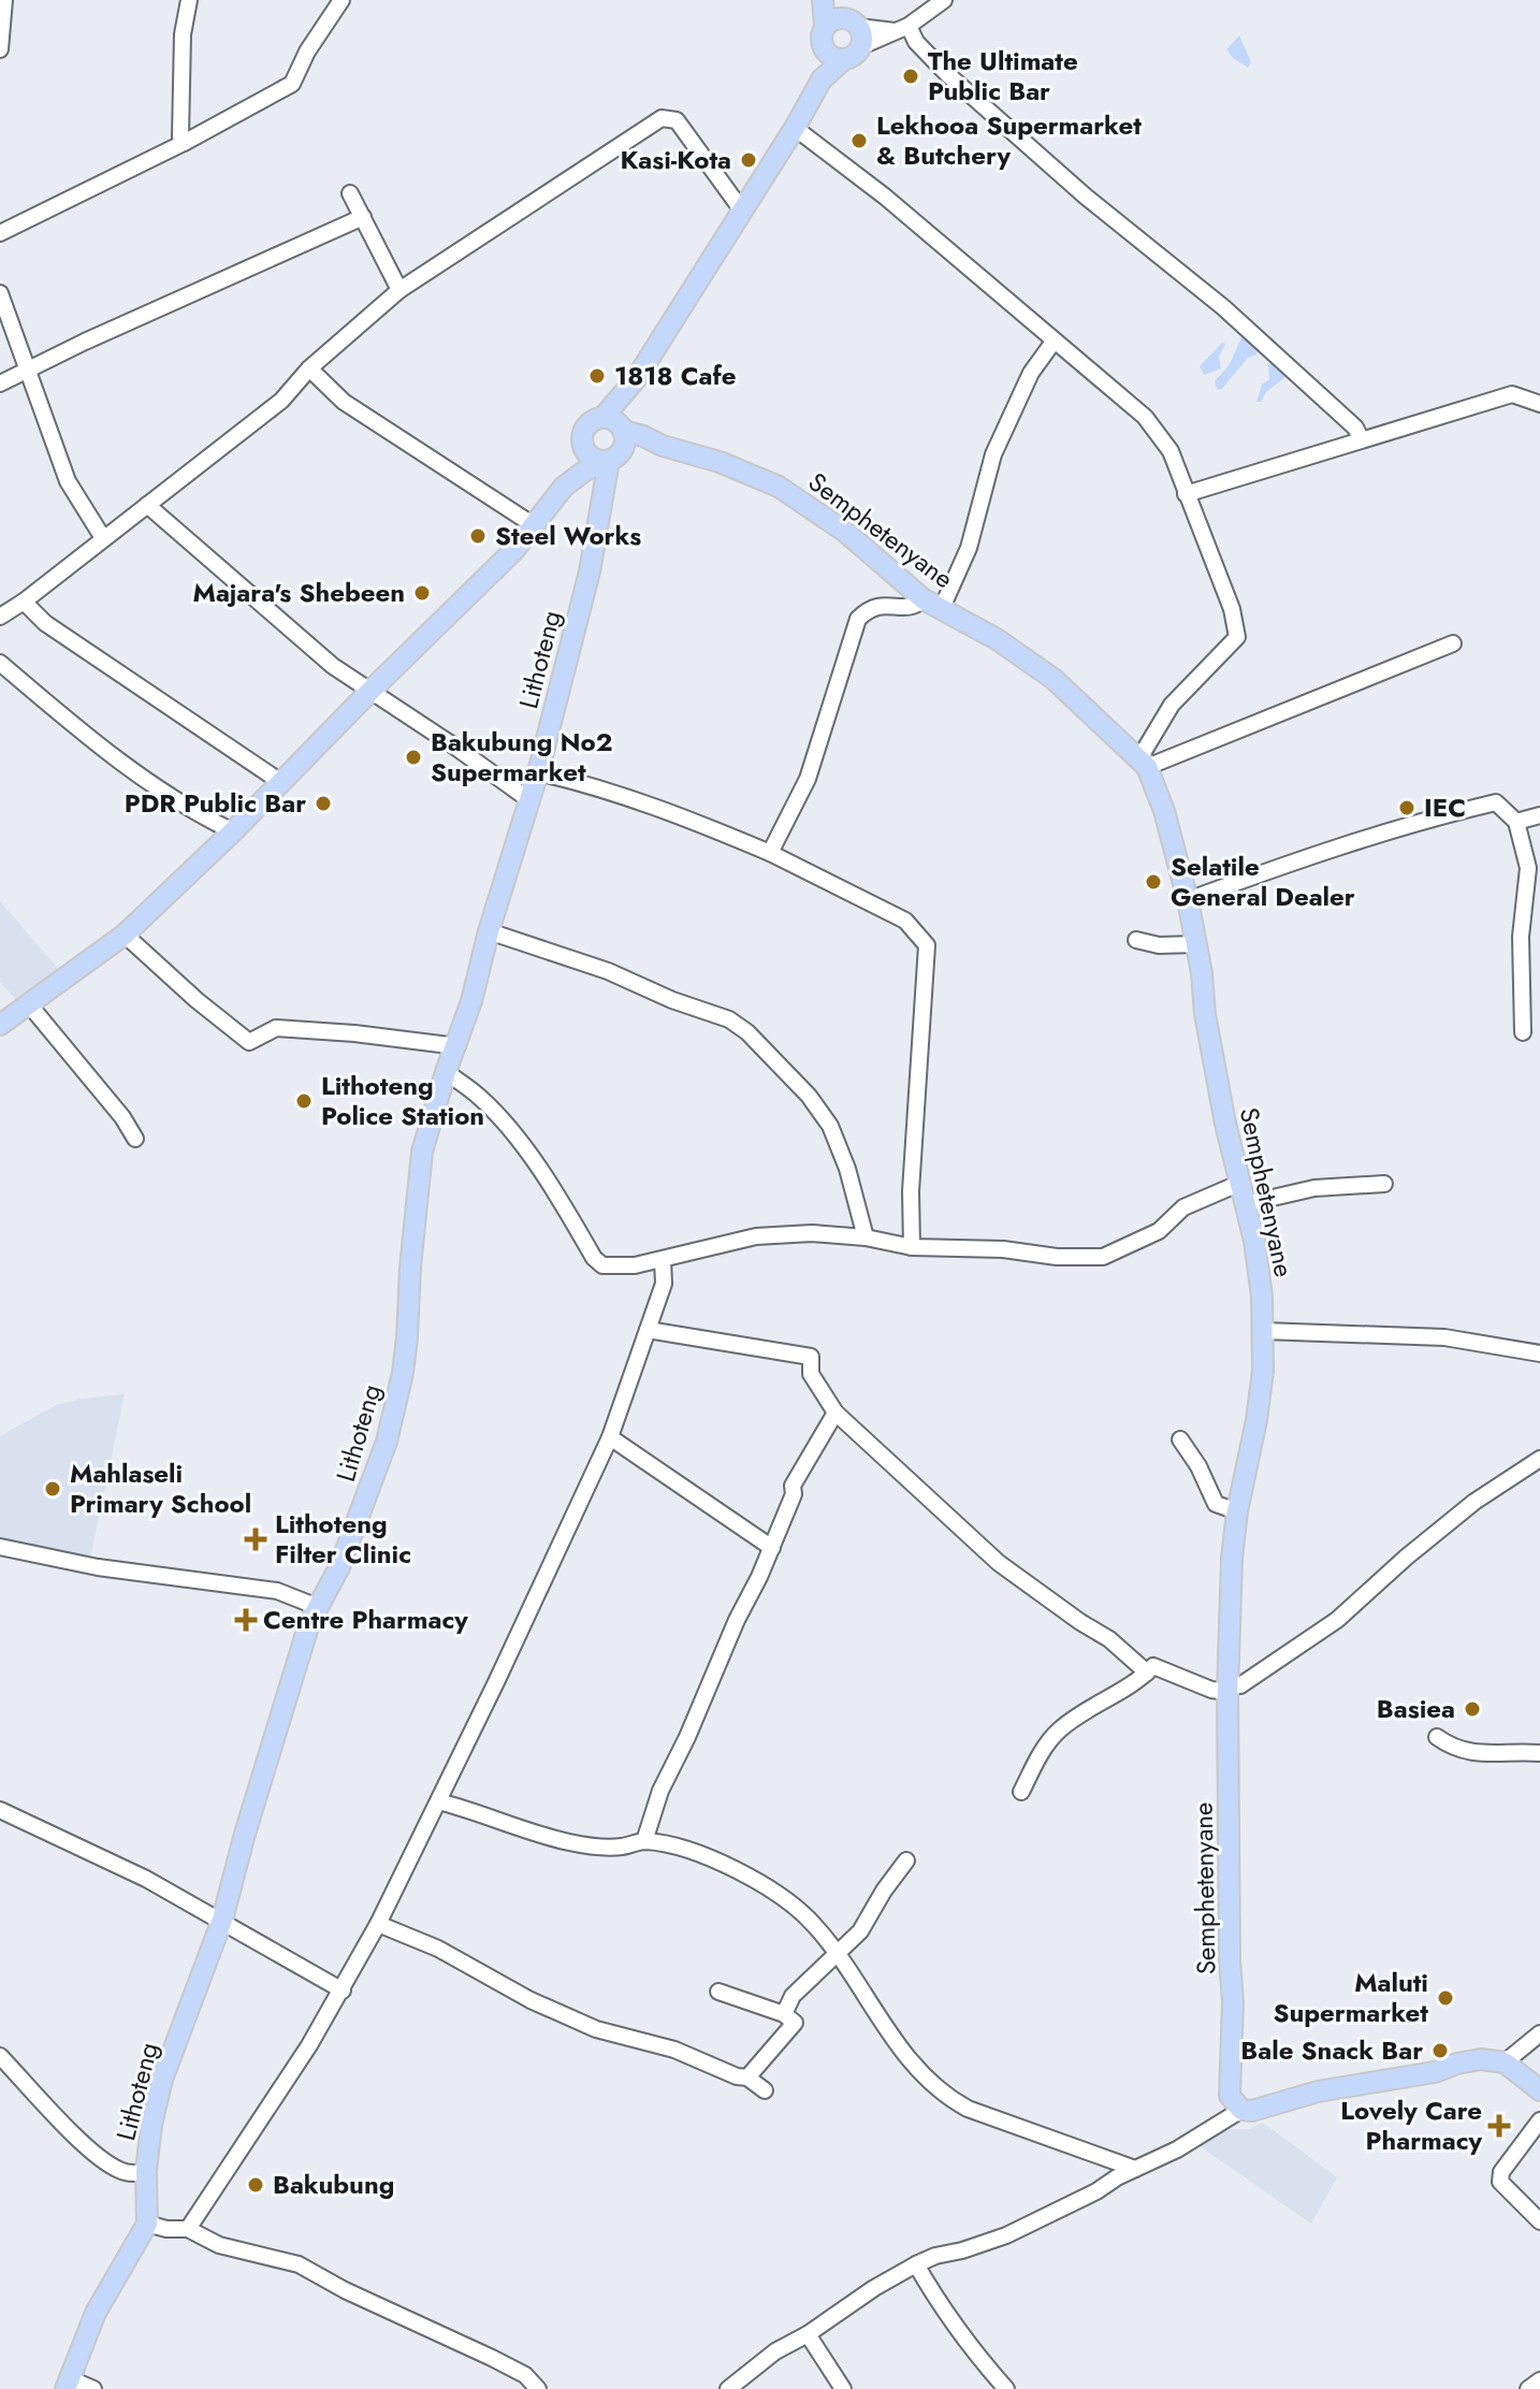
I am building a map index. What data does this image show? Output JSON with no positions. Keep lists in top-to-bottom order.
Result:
{
  "streets": {
    "main road": ["Semphetenyane", "Lithoteng"]
  },
  "crossings": [
    ["Semphetenyane", "Lithoteng"]
  ],
  "places": {
    "other": [
      "The Ultimate Public Bar",
      "Lekhooa Supermarket & Butchery",
      "Kasi-Kota",
      "1818 Cafe",
      "Steel Works",
      "Majara's Shebeen",
      "Bakubung No2 Supermarket",
      "PDR Public Bar",
      "IEC",
      "Selatile General Dealer",
      "Lithoteng Police Station",
      "Mahlaseli Primary School",
      "Basiea",
      "Maluti Supermarket",
      "Bale Snack Bar",
      "Bakubung"
    ],
    "health": ["Lithoteng Filter Clinic", "Centre Pharmacy", "Lovely Care Pharmacy"]
  }
}
